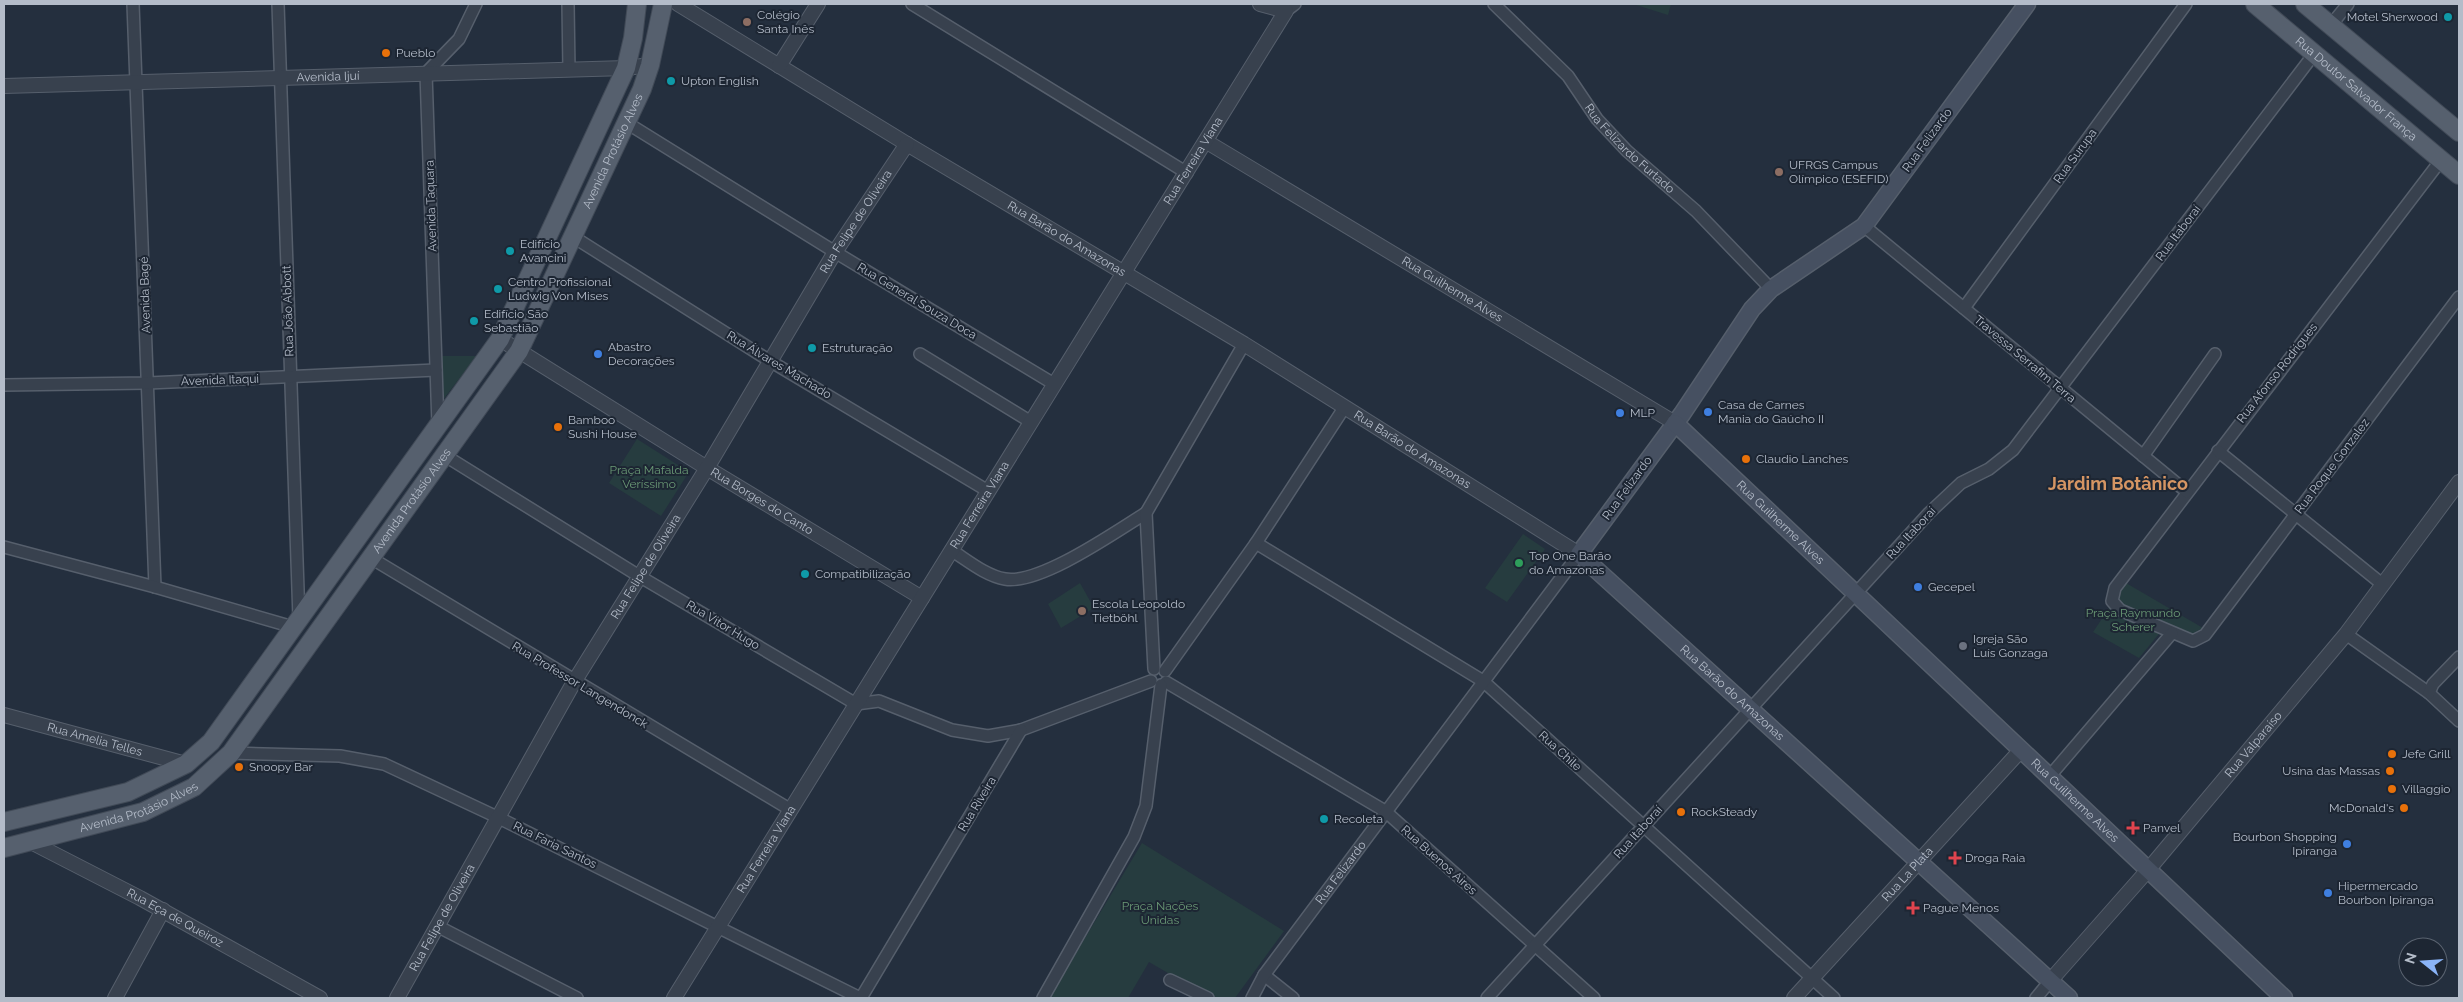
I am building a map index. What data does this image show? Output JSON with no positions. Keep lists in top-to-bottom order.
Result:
{
  "streets": {
    "main road": [
      "Rua Doutor Salvador França",
      "Rua Felizardo",
      "Avenida Protásio Alves",
      "Rua Barão do Amazonas",
      "Rua Guilherme Alves"
    ],
    "street": [
      "Avenida Ijuí",
      "Rua Felizardo Furtado",
      "Rua Surupa",
      "Rua Ferreira Viana",
      "Avenida Taquara",
      "Rua Felipe de Oliveira",
      "Rua Itaboraí",
      "Avenida Bagé",
      "Rua General Souza Doca",
      "Rua João Abbott",
      "Travessa Serrafim Terra",
      "Rua Álvares Machado",
      "Rua Afonso Rodrigues",
      "Avenida Itaqui",
      "Rua Roque Gonzalez",
      "Rua Borges do Canto",
      "Rua Vitor Hugo",
      "Rua Professor Langendonck",
      "Rua Amelia Telles",
      "Rua Valparaíso",
      "Rua Chile",
      "Rua Riveira",
      "Rua Faria Santos",
      "Rua Buenos Aires",
      "Rua La Plata",
      "Rua Eça de Queiroz"
    ]
  },
  "crossings": [
    ["Avenida Ijuí", "Avenida Protásio Alves"],
    ["Avenida Ijuí", "Avenida Taquara"],
    ["Avenida Ijuí", "Avenida Bagé"],
    ["Avenida Ijuí", "Rua João Abbott"],
    ["Rua Doutor Salvador França", "Rua Itaboraí"],
    ["Rua Doutor Salvador França", "Rua Afonso Rodrigues"],
    ["Rua Felizardo", "Rua Felizardo Furtado"],
    ["Rua Felizardo", "Rua Barão do Amazonas"],
    ["Rua Felizardo", "Rua Guilherme Alves"],
    ["Rua Felizardo", "Travessa Serrafim Terra"],
    ["Rua Felizardo", "Rua Chile"],
    ["Rua Felizardo", "Rua Buenos Aires"],
    ["Avenida Protásio Alves", "Avenida Taquara"],
    ["Avenida Protásio Alves", "Rua General Souza Doca"],
    ["Avenida Protásio Alves", "Rua João Abbott"],
    ["Avenida Protásio Alves", "Rua Álvares Machado"],
    ["Avenida Protásio Alves", "Rua Borges do Canto"],
    ["Avenida Protásio Alves", "Rua Vitor Hugo"],
    ["Avenida Protásio Alves", "Rua Professor Langendonck"],
    ["Avenida Protásio Alves", "Rua Amelia Telles"],
    ["Avenida Protásio Alves", "Rua Faria Santos"],
    ["Avenida Protásio Alves", "Rua Eça de Queiroz"],
    ["Rua Surupa", "Travessa Serrafim Terra"],
    ["Rua Ferreira Viana", "Rua Barão do Amazonas"],
    ["Rua Ferreira Viana", "Rua Guilherme Alves"],
    ["Rua Ferreira Viana", "Rua General Souza Doca"],
    ["Rua Ferreira Viana", "Rua Álvares Machado"],
    ["Rua Ferreira Viana", "Rua Borges do Canto"],
    ["Rua Ferreira Viana", "Rua Vitor Hugo"],
    ["Rua Ferreira Viana", "Rua Professor Langendonck"],
    ["Rua Ferreira Viana", "Rua Faria Santos"],
    ["Avenida Taquara", "Avenida Itaqui"],
    ["Rua Felipe de Oliveira", "Rua Barão do Amazonas"],
    ["Rua Felipe de Oliveira", "Rua General Souza Doca"],
    ["Rua Felipe de Oliveira", "Rua Álvares Machado"],
    ["Rua Felipe de Oliveira", "Rua Borges do Canto"],
    ["Rua Felipe de Oliveira", "Rua Vitor Hugo"],
    ["Rua Felipe de Oliveira", "Rua Professor Langendonck"],
    ["Rua Felipe de Oliveira", "Rua Faria Santos"],
    ["Rua Itaboraí", "Rua Barão do Amazonas"],
    ["Rua Itaboraí", "Rua Guilherme Alves"],
    ["Rua Itaboraí", "Travessa Serrafim Terra"],
    ["Rua Itaboraí", "Rua Chile"],
    ["Rua Itaboraí", "Rua Buenos Aires"],
    ["Rua Barão do Amazonas", "Rua Valparaíso"],
    ["Rua Barão do Amazonas", "Rua La Plata"],
    ["Rua Guilherme Alves", "Rua Valparaíso"],
    ["Rua Guilherme Alves", "Rua La Plata"],
    ["Avenida Bagé", "Avenida Itaqui"],
    ["Rua João Abbott", "Avenida Itaqui"],
    ["Travessa Serrafim Terra", "Rua Afonso Rodrigues"],
    ["Rua Afonso Rodrigues", "Rua Roque Gonzalez"],
    ["Rua Chile", "Rua La Plata"],
    ["Rua Riveira", "Rua Faria Santos"]
  ],
  "districts": ["Jardim Botânico"],
  "parks": ["Praça Mafalda Veríssimo", "Praça Raymundo Scherer", "Praça Nações Unidas"],
  "places": {
    "other": [
      "Motel Sherwood",
      "Colégio Santa Inês",
      "Pueblo",
      "Upton English",
      "UFRGS Campus Olímpico (ESEFID)",
      "Edifício Avancini",
      "Centro Profissional Ludwig Von Mises",
      "Edifício São Sebastião",
      "Estruturação",
      "Abastro Decorações",
      "Casa de Carnes Mania do Gaúcho II",
      "MLP",
      "Bamboo Sushi House",
      "Claudio Lanches",
      "Top One Barão do Amazonas",
      "Compatibilização",
      "Gecepel",
      "Escola Leopoldo Tietböhl",
      "Igreja São Luís Gonzaga",
      "Jefe Grill",
      "Snoopy Bar",
      "Usina das Massas",
      "Villaggio",
      "McDonald's",
      "RockSteady",
      "Recoleta",
      "Bourbon Shopping Ipiranga",
      "Hipermercado Bourbon Ipiranga"
    ],
    "health": ["Panvel", "Droga Raia", "Pague Menos"]
  },
  "north": "left"
}
